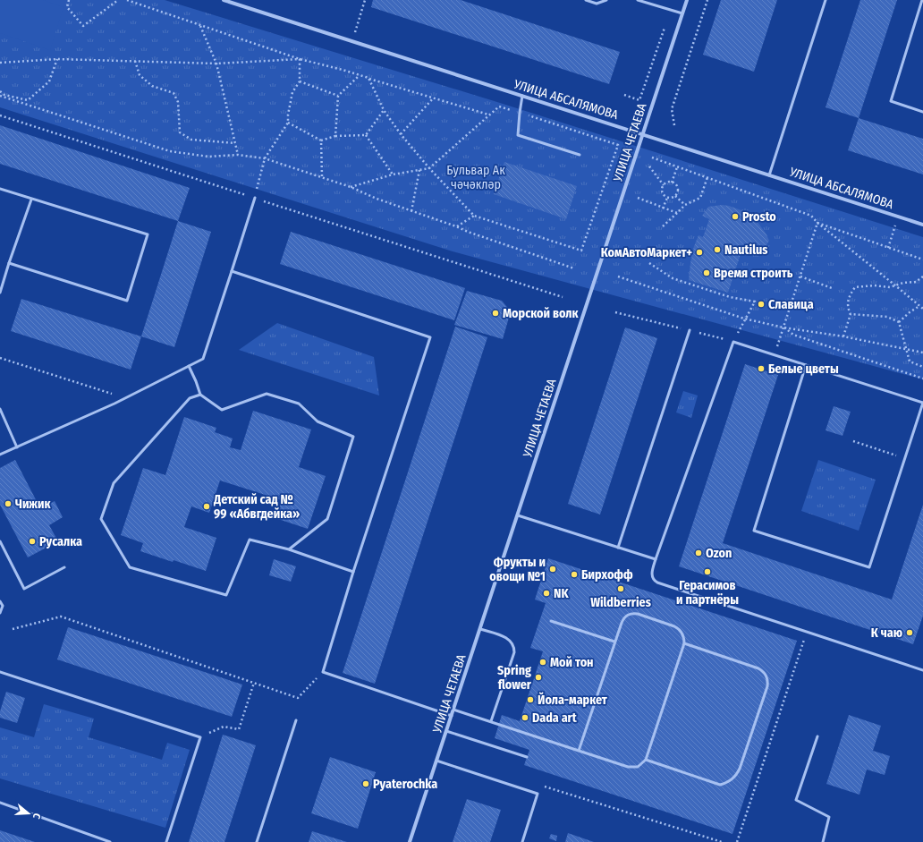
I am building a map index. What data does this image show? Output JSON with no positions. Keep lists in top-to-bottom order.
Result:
{
  "streets": {
    "street": ["УЛИЦА АБСАЛЯМОВА", "УЛИЦА ЧЕТАЕВА"]
  },
  "crossings": [
    ["УЛИЦА АБСАЛЯМОВА", "УЛИЦА ЧЕТАЕВА"]
  ],
  "parks": ["Бульвар Ак чәчәкләр"],
  "places": [
    "Prosto",
    "Nautilus",
    "КомАвтоМаркет+",
    "Время строить",
    "Славица",
    "Морской волк",
    "Белые цветы",
    "Чижик",
    "Детский сад № 99 «Абвгдейка»",
    "Русалка",
    "Ozon",
    "Фрукты и овощи №1",
    "Герасимов и партнёры",
    "Бирхофф",
    "Wildberries",
    "NK",
    "К чаю",
    "Мой тон",
    "Spring flower",
    "Йола-маркет",
    "Dada art",
    "Pyaterochka"
  ],
  "north": "right"
}
